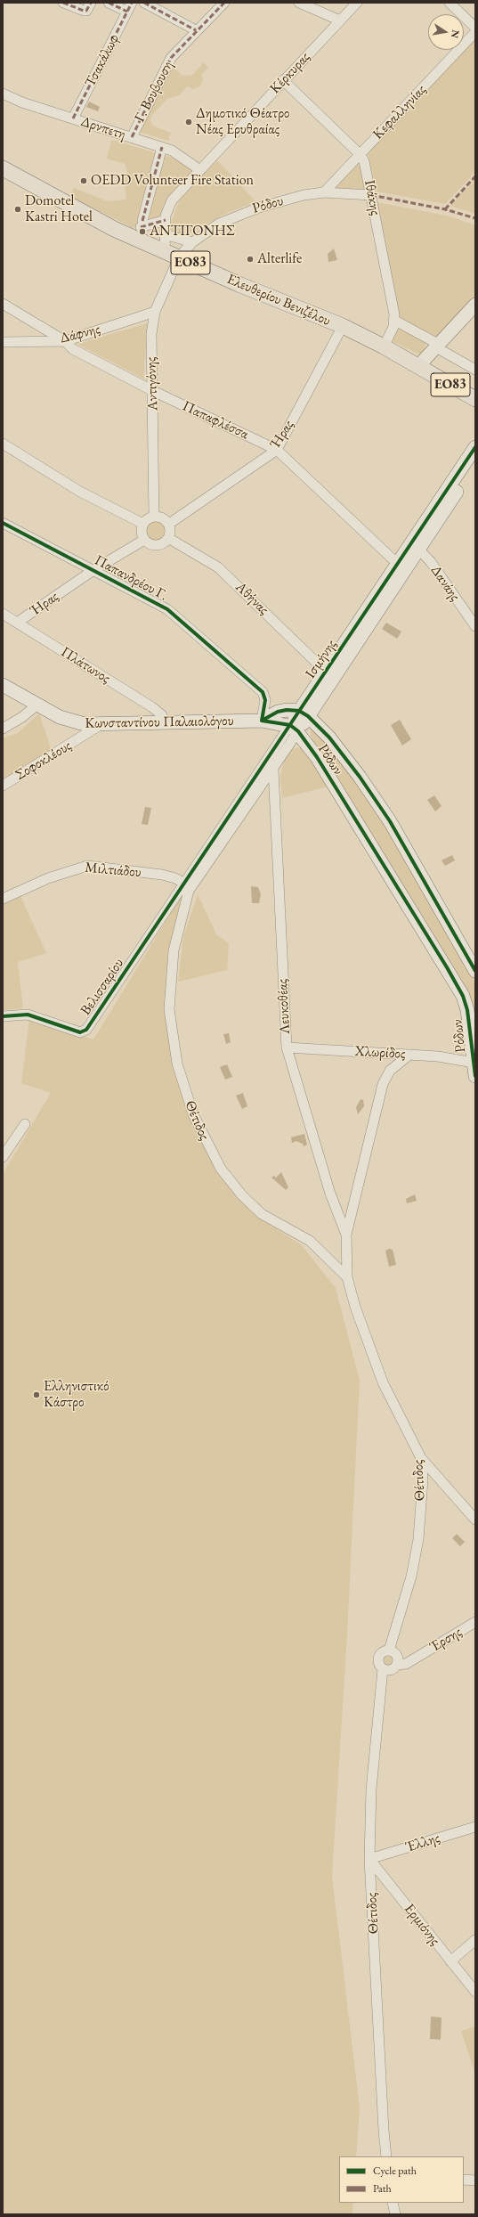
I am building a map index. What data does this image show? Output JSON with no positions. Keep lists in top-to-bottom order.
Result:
{
  "streets": {
    "main road": ["ΕΟ83", "Ελευθερίου Βενιζέλου"],
    "street": [
      "Τσακάλωφ",
      "Κέρκυρας",
      "Γ. Βουβουση",
      "Κεφαλληνίας",
      "Δρνπετη",
      "Ιθάκης",
      "Ρόδου",
      "Δάφνης",
      "Αντιγόνης",
      "Παπαφλέσσα",
      "Ήρας",
      "Παπανδρέου Γ.",
      "Δανάης",
      "Αθήνας",
      "Ισμήνης",
      "Πλάτωνος",
      "Κωνσταντίνου Παλαιολόγου",
      "Ρόδων",
      "Σοφοκλέους",
      "Μιλτιάδου",
      "Βελισσαρίου",
      "Λευκοθέας",
      "Χλωρίδος",
      "Θέτιδος",
      "Έρσης",
      "Έλλης",
      "Ερμιόνης"
    ]
  },
  "crossings": [
    ["Τσακάλωφ", "Δρνπετη"],
    ["Κέρκυρας", "Δρνπετη"],
    ["Κέρκυρας", "Ιθάκης"],
    ["Κέρκυρας", "Ελευθερίου Βενιζέλου"],
    ["Γ. Βουβουση", "Δρνπετη"],
    ["Κεφαλληνίας", "Ιθάκης"],
    ["Κεφαλληνίας", "Ρόδου"],
    ["Ιθάκης", "Ρόδου"],
    ["Ρόδου", "Ελευθερίου Βενιζέλου"],
    ["Ρόδου", "Αντιγόνης"],
    ["Ελευθερίου Βενιζέλου", "Αντιγόνης"],
    ["Ελευθερίου Βενιζέλου", "Ήρας"],
    ["Δάφνης", "Αντιγόνης"],
    ["Δάφνης", "Παπαφλέσσα"],
    ["Αντιγόνης", "Παπαφλέσσα"],
    ["Αντιγόνης", "Ήρας"],
    ["Αντιγόνης", "Αθήνας"],
    ["Παπαφλέσσα", "Ήρας"],
    ["Παπαφλέσσα", "Ισμήνης"],
    ["Ήρας", "Παπανδρέου Γ."],
    ["Ήρας", "Αθήνας"],
    ["Ήρας", "Πλάτωνος"],
    ["Παπανδρέου Γ.", "Κωνσταντίνου Παλαιολόγου"],
    ["Δανάης", "Ισμήνης"],
    ["Αθήνας", "Ισμήνης"],
    ["Ισμήνης", "Ρόδων"],
    ["Ισμήνης", "Μιλτιάδου"],
    ["Ισμήνης", "Βελισσαρίου"],
    ["Ισμήνης", "Λευκοθέας"],
    ["Ισμήνης", "Θέτιδος"],
    ["Πλάτωνος", "Κωνσταντίνου Παλαιολόγου"],
    ["Κωνσταντίνου Παλαιολόγου", "Σοφοκλέους"],
    ["Ρόδων", "Χλωρίδος"],
    ["Μιλτιάδου", "Βελισσαρίου"],
    ["Μιλτιάδου", "Θέτιδος"],
    ["Βελισσαρίου", "Θέτιδος"],
    ["Λευκοθέας", "Χλωρίδος"],
    ["Λευκοθέας", "Θέτιδος"],
    ["Χλωρίδος", "Θέτιδος"],
    ["Θέτιδος", "Έρσης"],
    ["Θέτιδος", "Έλλης"],
    ["Θέτιδος", "Ερμιόνης"],
    ["Έλλης", "Ερμιόνης"]
  ],
  "places": [
    "Δημοτικό Θέατρο Νέας Ερυθραίας",
    "OEDD Volunteer Fire Station",
    "Domotel Kastri Hotel",
    "ΑΝΤΙΓΟΝΗΣ",
    "Alterlife",
    "Ελληνιστικό Κάστρο"
  ],
  "legend": ["Cycle path", "Path"],
  "north": "right"
}
